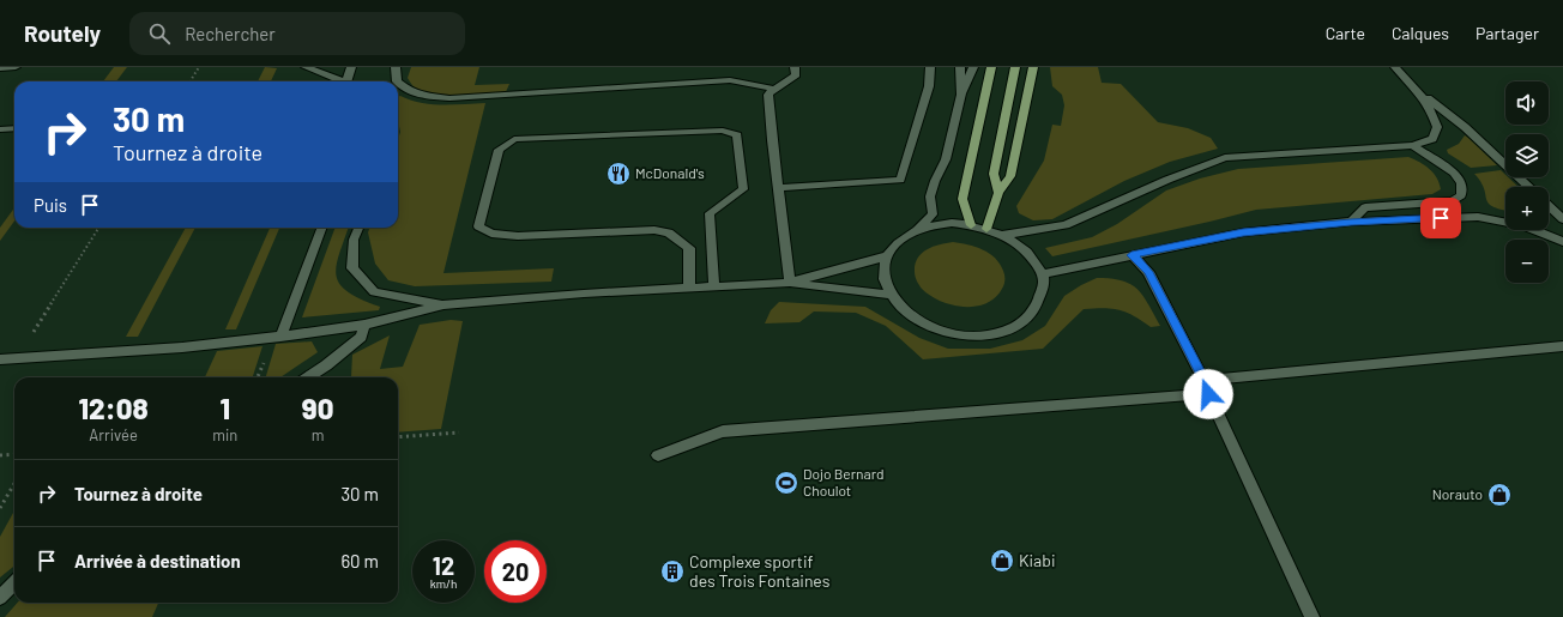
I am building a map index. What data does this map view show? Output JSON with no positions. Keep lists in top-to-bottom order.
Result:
{
  "places": {
    "restaurant": ["McDonald's"],
    "sports": ["Dojo Bernard Choulot"],
    "shop": ["Norauto", "Kiabi"],
    "building": ["Complexe sportif des Trois Fontaines"]
  },
  "page": {
    "header": "Routely",
    "search": "Rechercher",
    "nav": ["Carte", "Calques", "Partager"],
    "map_buttons": ["+", "−"],
    "turn": ["30 m", "Tournez à droite"],
    "then": "Puis",
    "eta": [
      "12:08",
      "Arrivée",
      "1",
      "min",
      "90",
      "m"
    ],
    "list": [
      {
        "name": "Tournez à droite",
        "value": "30 m"
      },
      {
        "name": "Arrivée à destination",
        "value": "60 m"
      }
    ],
    "speed": "12 km/h",
    "limit": "20"
  }
}
